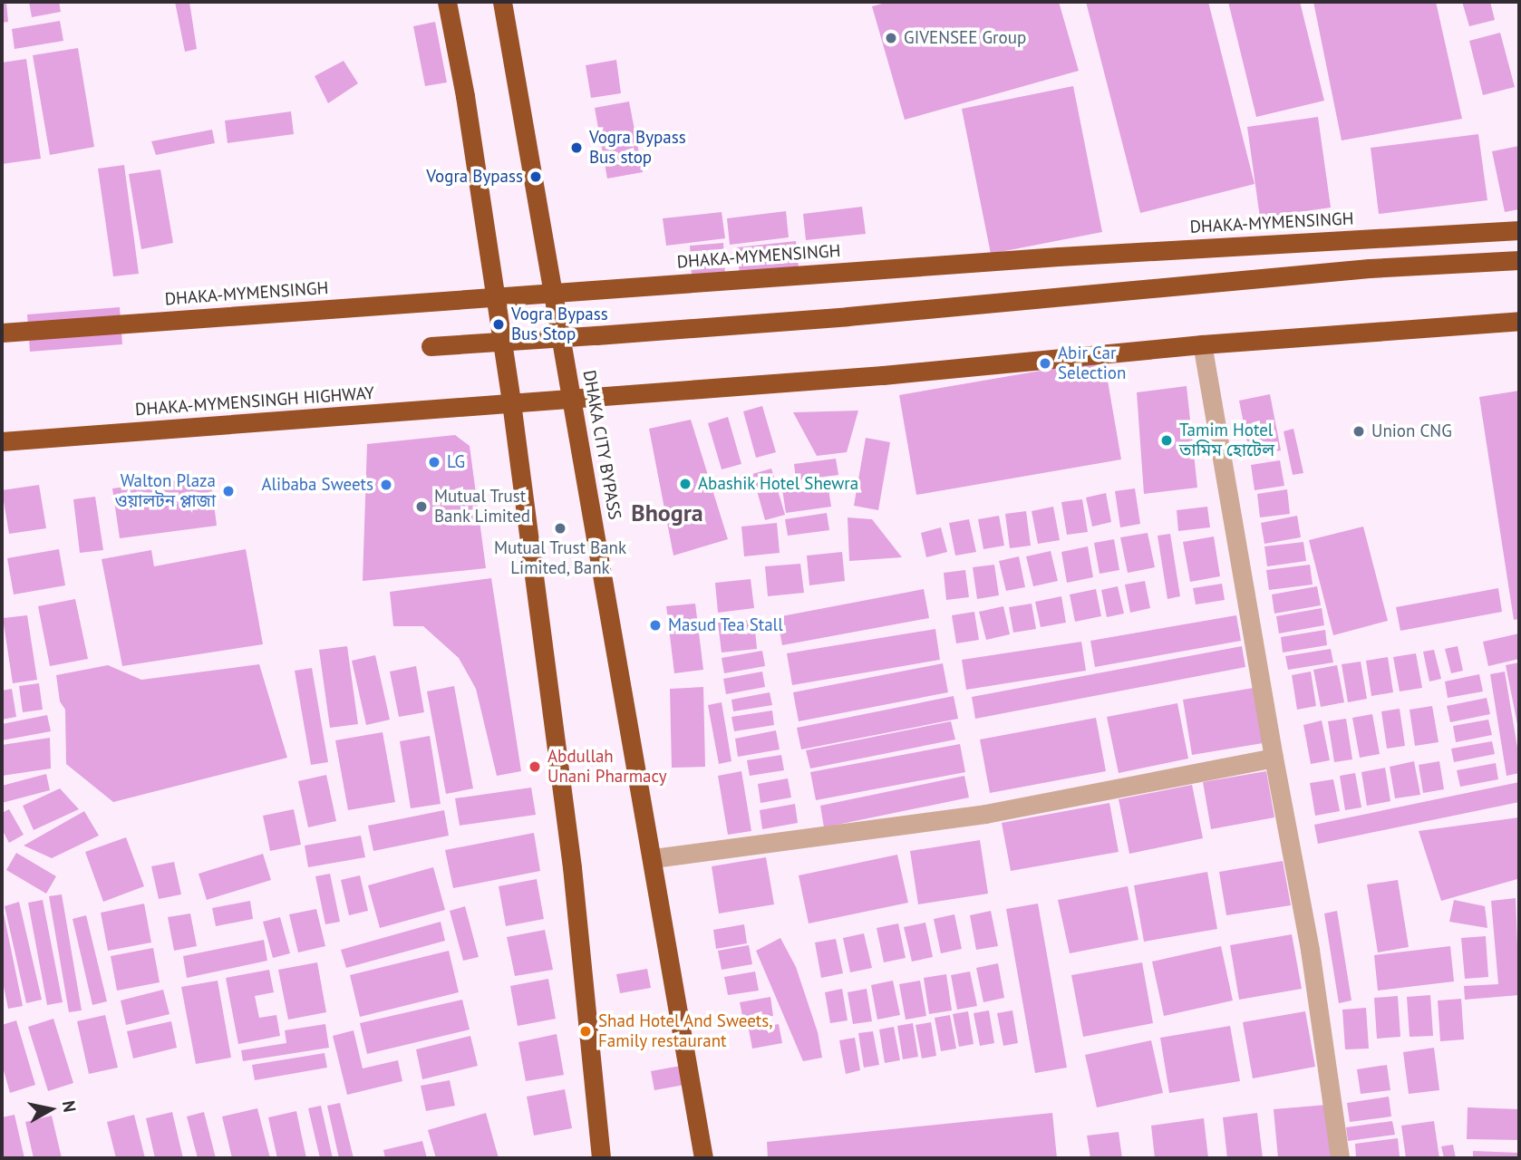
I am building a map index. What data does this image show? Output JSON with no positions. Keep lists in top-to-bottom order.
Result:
{
  "streets": {
    "highway": ["DHAKA-MYMENSINGH", "DHAKA-MYMENSINGH HIGHWAY", "DHAKA CITY BYPASS"]
  },
  "crossings": [
    ["DHAKA-MYMENSINGH", "DHAKA CITY BYPASS"]
  ],
  "districts": ["Bhogra"],
  "places": [
    "GIVENSEE Group",
    "Vogra Bypass Bus stop",
    "Vogra Bypass",
    "Vogra Bypass Bus Stop",
    "Abir Car Selection",
    "Union CNG",
    "Tamim Hotel তামিম হোটেল",
    "LG",
    "Abashik Hotel Shewra",
    "Alibaba Sweets",
    "Walton Plaza ওয়ালটন প্লাজা",
    "Mutual Trust Bank Limited",
    "Mutual Trust Bank Limited, Bank",
    "Masud Tea Stall",
    "Abdullah Unani Pharmacy",
    "Shad Hotel And Sweets, Family restaurant"
  ],
  "north": "right"
}
